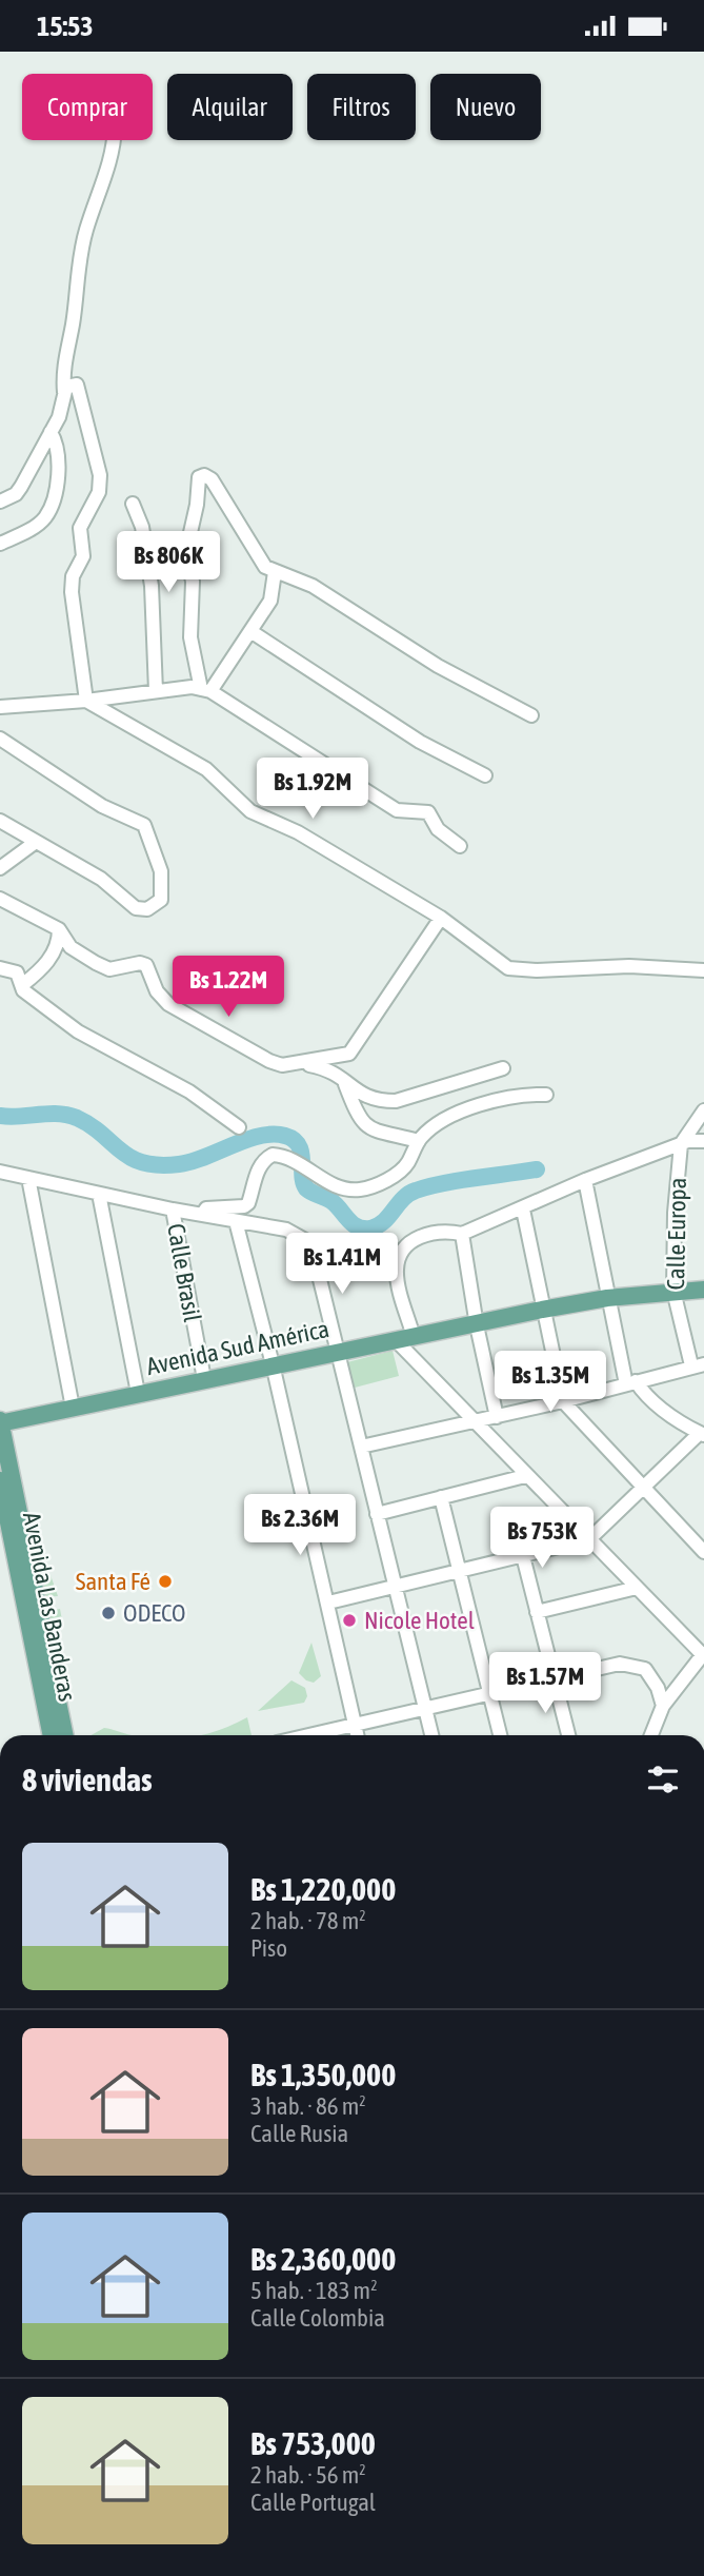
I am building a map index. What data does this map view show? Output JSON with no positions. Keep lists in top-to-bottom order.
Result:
{
  "streets": {
    "main road": ["Avenida Sud América", "Avenida Las Banderas"],
    "street": ["Calle Europa", "Calle Brasil"]
  },
  "crossings": [
    ["Calle Europa", "Avenida Sud América"],
    ["Calle Brasil", "Avenida Sud América"],
    ["Avenida Sud América", "Avenida Las Banderas"]
  ],
  "places": ["Santa Fé", "ODECO", "Nicole Hotel"],
  "page": {
    "status": "15:53",
    "chip": [
      "Comprar",
      "Alquilar",
      "Filtros",
      "Nuevo"
    ],
    "price": [
      "Bs 806K",
      "Bs 1.92M",
      "Bs 1.22M",
      "Bs 1.41M",
      "Bs 1.35M",
      "Bs 2.36M",
      "Bs 753K",
      "Bs 1.57M"
    ],
    "heading": "8 viviendas",
    "list": [
      {
        "name": "Bs 1,220,000",
        "note": "2 hab. · 78 m² · Piso"
      },
      {
        "name": "Bs 1,350,000",
        "note": "3 hab. · 86 m² · Calle Rusia"
      },
      {
        "name": "Bs 2,360,000",
        "note": "5 hab. · 183 m² · Calle Colombia"
      },
      {
        "name": "Bs 753,000",
        "note": "2 hab. · 56 m² · Calle Portugal"
      }
    ]
  }
}
